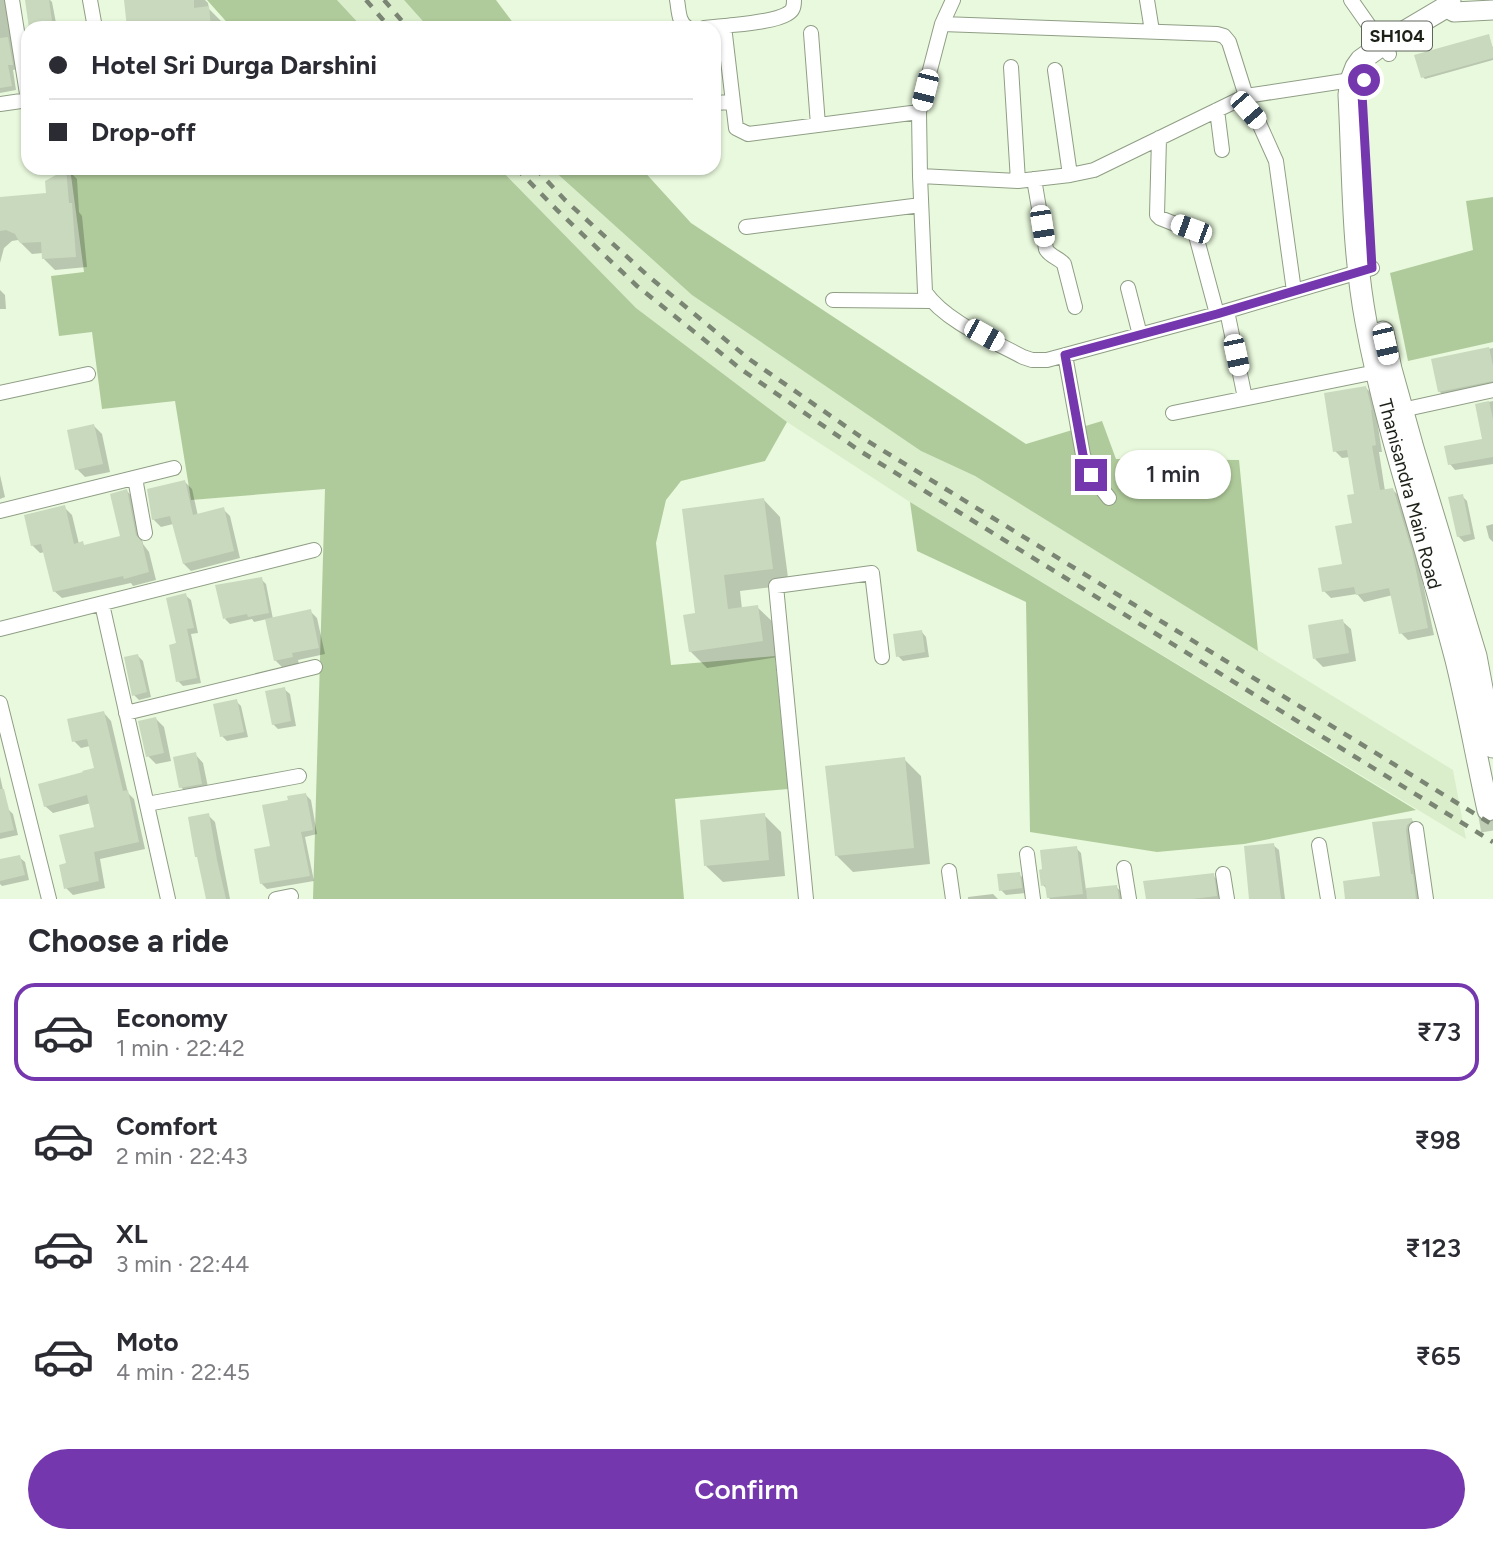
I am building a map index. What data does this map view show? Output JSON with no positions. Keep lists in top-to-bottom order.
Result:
{
  "streets": {
    "main road": ["SH104", "Thanisandra Main Road"]
  },
  "crossings": [
    ["SH104", "Thanisandra Main Road"]
  ],
  "page": {
    "banner": ["Hotel Sri Durga Darshini", "Drop-off"],
    "bubble": "1 min",
    "heading": "Choose a ride",
    "list": [
      {
        "name": "Economy",
        "note": "1 min · 22:42",
        "value": "₹73"
      },
      {
        "name": "Comfort",
        "note": "2 min · 22:43",
        "value": "₹98"
      },
      {
        "name": "XL",
        "note": "3 min · 22:44",
        "value": "₹123"
      },
      {
        "name": "Moto",
        "note": "4 min · 22:45",
        "value": "₹65"
      }
    ],
    "buttons": "Confirm"
  }
}
